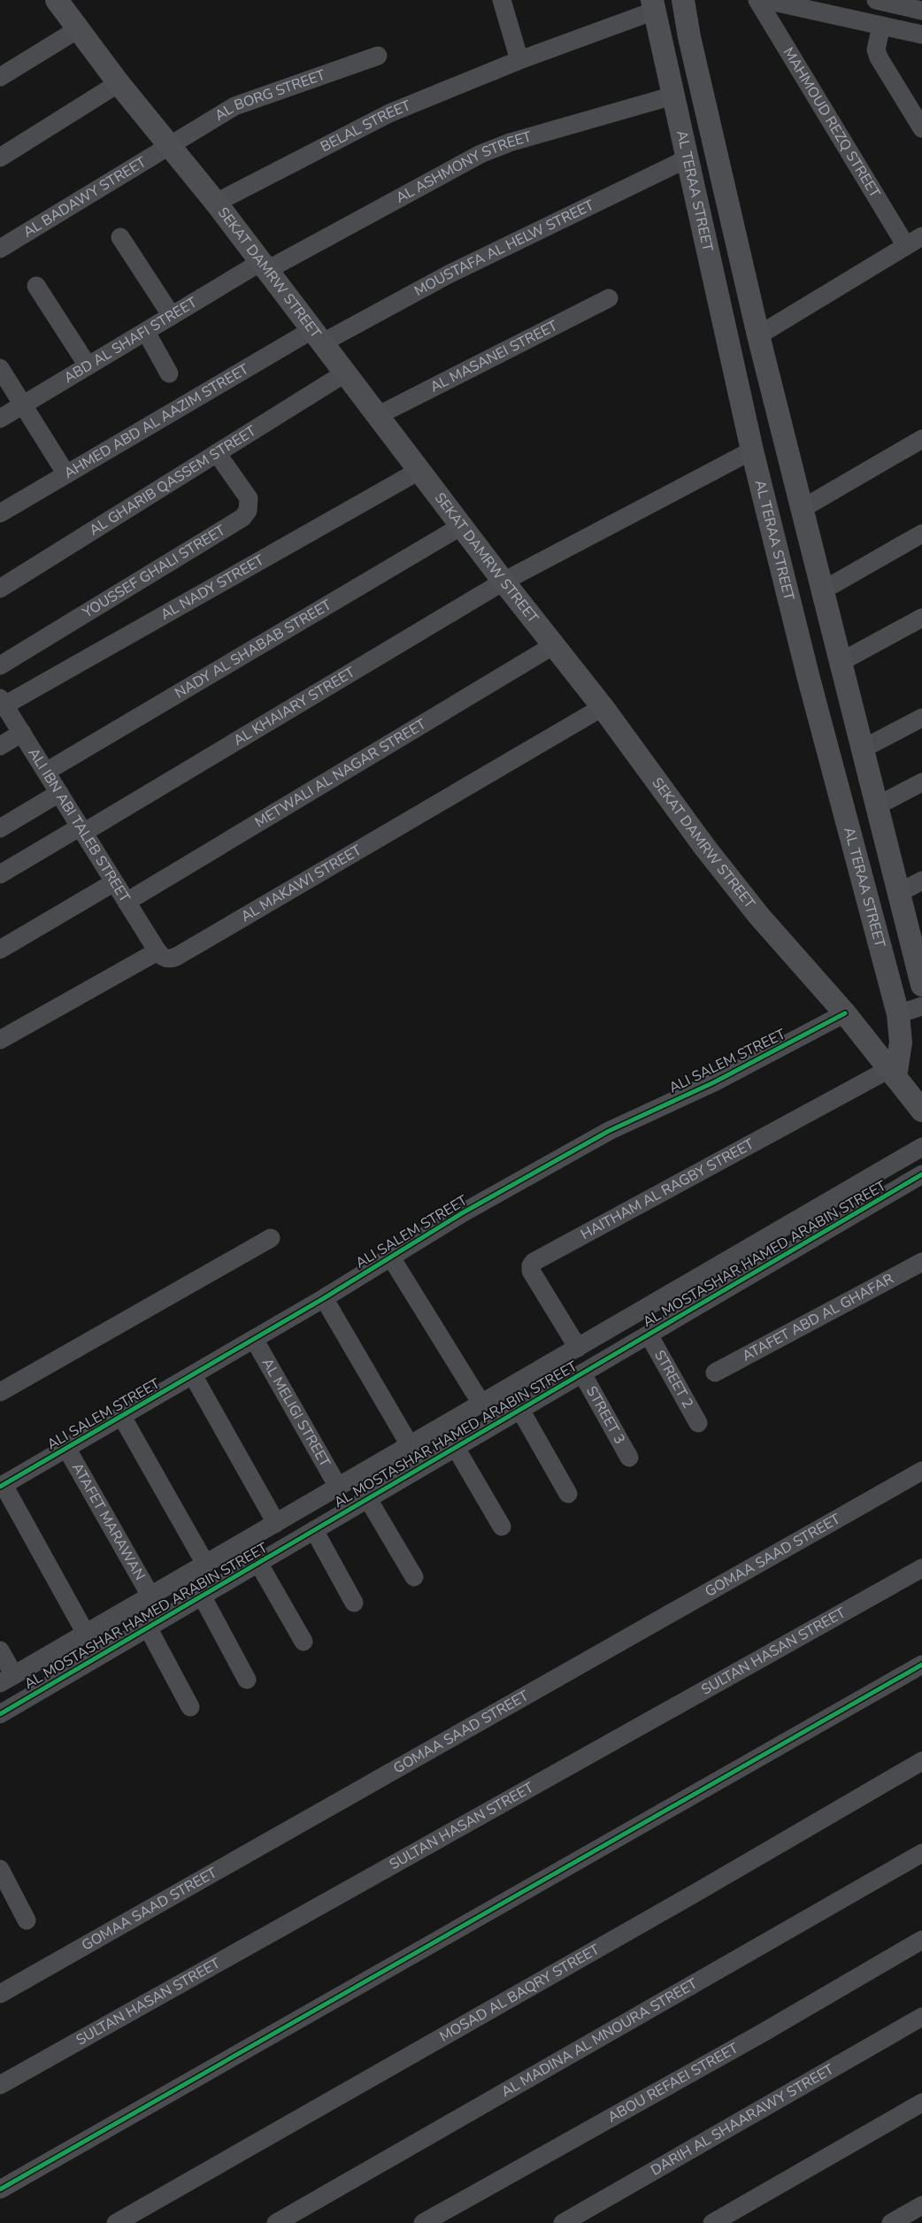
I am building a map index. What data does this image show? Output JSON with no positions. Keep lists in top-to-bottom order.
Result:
{
  "streets": {
    "main road": ["AL TERAA STREET", "SEKAT DAMRW STREET"],
    "street": [
      "AL BORG STREET",
      "MAHMOUD REZQ STREET",
      "BELAL STREET",
      "AL ASHMONY STREET",
      "AL BADAWY STREET",
      "MOUSTAFA AL HELW STREET",
      "ABD AL SHAFI STREET",
      "AL MASANEI STREET",
      "AHMED ABD AL AAZIM STREET",
      "AL GHARIB QASSEM STREET",
      "YOUSSEF GHALI STREET",
      "AL NADY STREET",
      "NADY AL SHABAB STREET",
      "AL KHAIARY STREET",
      "METWALI AL NAGAR STREET",
      "ALI IBN ABI TALEB STREET",
      "AL MAKAWI STREET",
      "ALI SALEM STREET",
      "HAITHAM AL RAGBY STREET",
      "AL MOSTASHAR HAMED ARABIN STREET",
      "ATAFET ABD AL GHAFAR",
      "STREET 2",
      "AL MELIGI STREET",
      "STREET 3",
      "ATAFET MARAWAN",
      "GOMAA SAAD STREET",
      "SULTAN HASAN STREET",
      "MOSAD AL BAQRY STREET",
      "AL MADINA AL MNOURA STREET",
      "ABOU REFAEI STREET",
      "DARIH AL SHAARAWY STREET"
    ]
  },
  "crossings": [
    ["AL BORG STREET", "AL BADAWY STREET"],
    ["AL BORG STREET", "SEKAT DAMRW STREET"],
    ["BELAL STREET", "AL TERAA STREET"],
    ["BELAL STREET", "SEKAT DAMRW STREET"],
    ["AL ASHMONY STREET", "AL TERAA STREET"],
    ["AL ASHMONY STREET", "SEKAT DAMRW STREET"],
    ["AL ASHMONY STREET", "ABD AL SHAFI STREET"],
    ["AL TERAA STREET", "MOUSTAFA AL HELW STREET"],
    ["AL TERAA STREET", "SEKAT DAMRW STREET"],
    ["AL TERAA STREET", "AL KHAIARY STREET"],
    ["AL TERAA STREET", "HAITHAM AL RAGBY STREET"],
    ["AL BADAWY STREET", "SEKAT DAMRW STREET"],
    ["MOUSTAFA AL HELW STREET", "SEKAT DAMRW STREET"],
    ["MOUSTAFA AL HELW STREET", "AHMED ABD AL AAZIM STREET"],
    ["SEKAT DAMRW STREET", "ABD AL SHAFI STREET"],
    ["SEKAT DAMRW STREET", "AL MASANEI STREET"],
    ["SEKAT DAMRW STREET", "AHMED ABD AL AAZIM STREET"],
    ["SEKAT DAMRW STREET", "AL GHARIB QASSEM STREET"],
    ["SEKAT DAMRW STREET", "AL NADY STREET"],
    ["SEKAT DAMRW STREET", "NADY AL SHABAB STREET"],
    ["SEKAT DAMRW STREET", "AL KHAIARY STREET"],
    ["SEKAT DAMRW STREET", "METWALI AL NAGAR STREET"],
    ["SEKAT DAMRW STREET", "AL MAKAWI STREET"],
    ["SEKAT DAMRW STREET", "ALI SALEM STREET"],
    ["SEKAT DAMRW STREET", "HAITHAM AL RAGBY STREET"],
    ["AL GHARIB QASSEM STREET", "YOUSSEF GHALI STREET"],
    ["AL NADY STREET", "ALI IBN ABI TALEB STREET"],
    ["NADY AL SHABAB STREET", "ALI IBN ABI TALEB STREET"],
    ["AL KHAIARY STREET", "ALI IBN ABI TALEB STREET"],
    ["METWALI AL NAGAR STREET", "ALI IBN ABI TALEB STREET"],
    ["ALI IBN ABI TALEB STREET", "AL MAKAWI STREET"],
    ["ALI SALEM STREET", "AL MELIGI STREET"],
    ["ALI SALEM STREET", "ATAFET MARAWAN"],
    ["HAITHAM AL RAGBY STREET", "AL MOSTASHAR HAMED ARABIN STREET"],
    ["AL MOSTASHAR HAMED ARABIN STREET", "STREET 2"],
    ["AL MOSTASHAR HAMED ARABIN STREET", "AL MELIGI STREET"],
    ["AL MOSTASHAR HAMED ARABIN STREET", "STREET 3"],
    ["AL MOSTASHAR HAMED ARABIN STREET", "ATAFET MARAWAN"]
  ]
}
